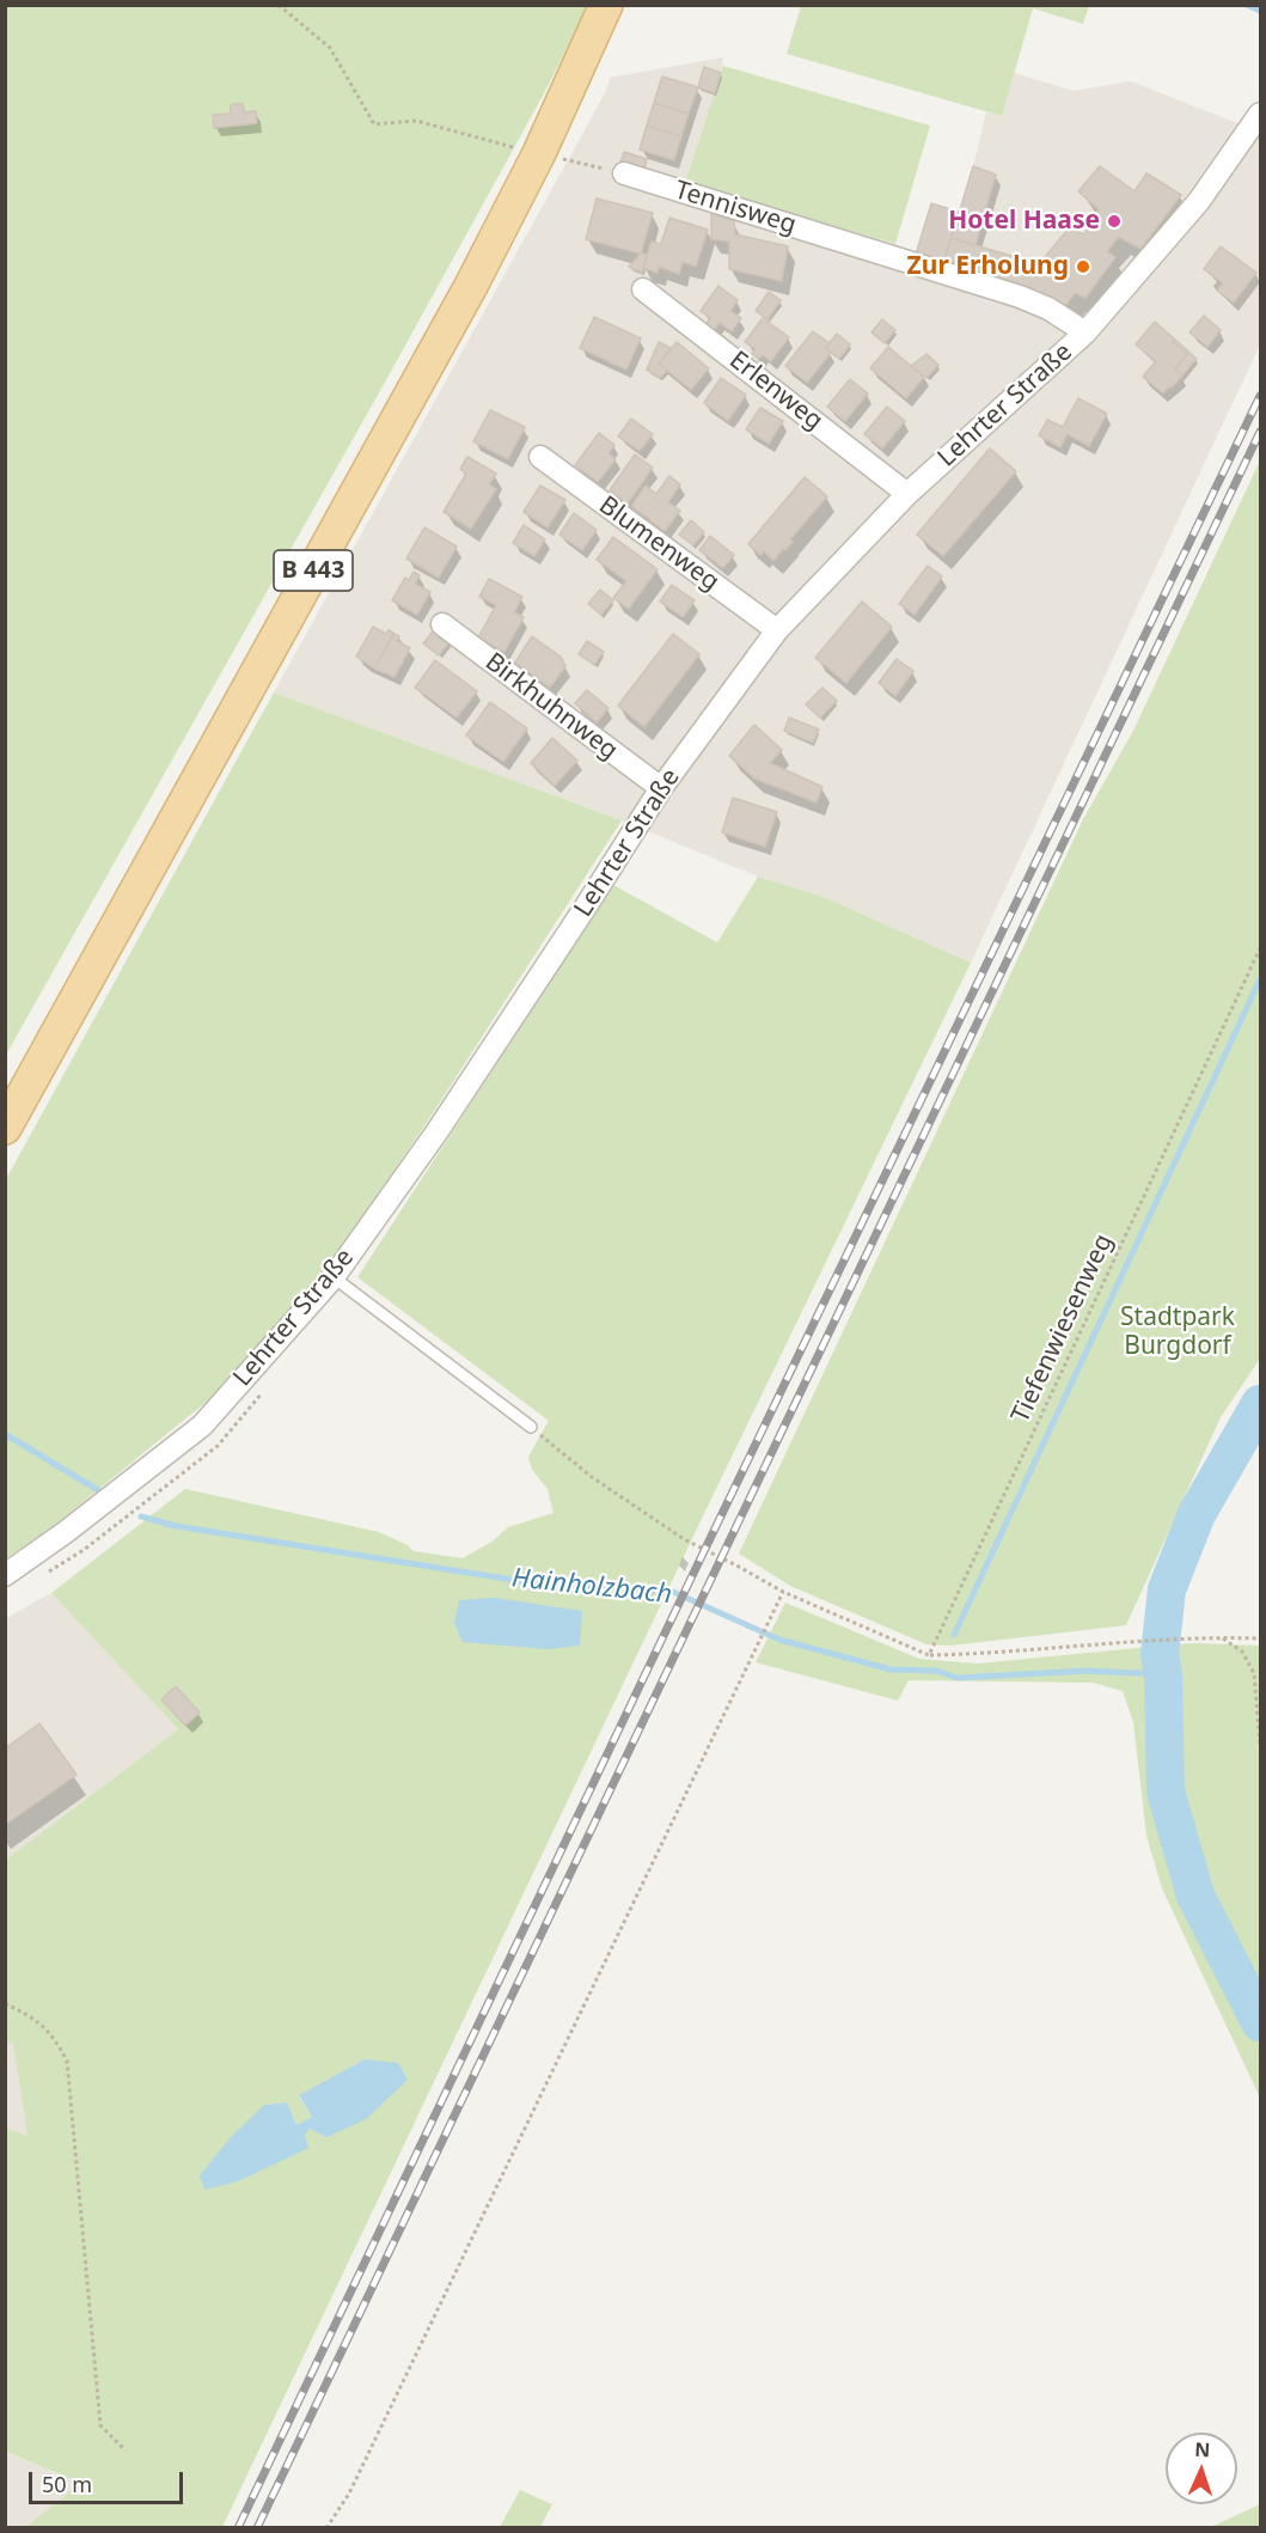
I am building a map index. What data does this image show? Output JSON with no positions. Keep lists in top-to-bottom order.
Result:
{
  "streets": {
    "main road": ["B 443"],
    "street": [
      "Tennisweg",
      "Erlenweg",
      "Lehrter Straße",
      "Blumenweg",
      "Birkhuhnweg"
    ],
    "path": ["Tiefenwiesenweg"]
  },
  "crossings": [
    ["Tennisweg", "Lehrter Straße"],
    ["Erlenweg", "Lehrter Straße"],
    ["Lehrter Straße", "Blumenweg"],
    ["Lehrter Straße", "Birkhuhnweg"]
  ],
  "water": ["Hainholzbach"],
  "parks": ["Stadtpark Burgdorf"],
  "places": ["Hotel Haase", "Zur Erholung"],
  "scale_bar": "50 m",
  "north": "top"
}
